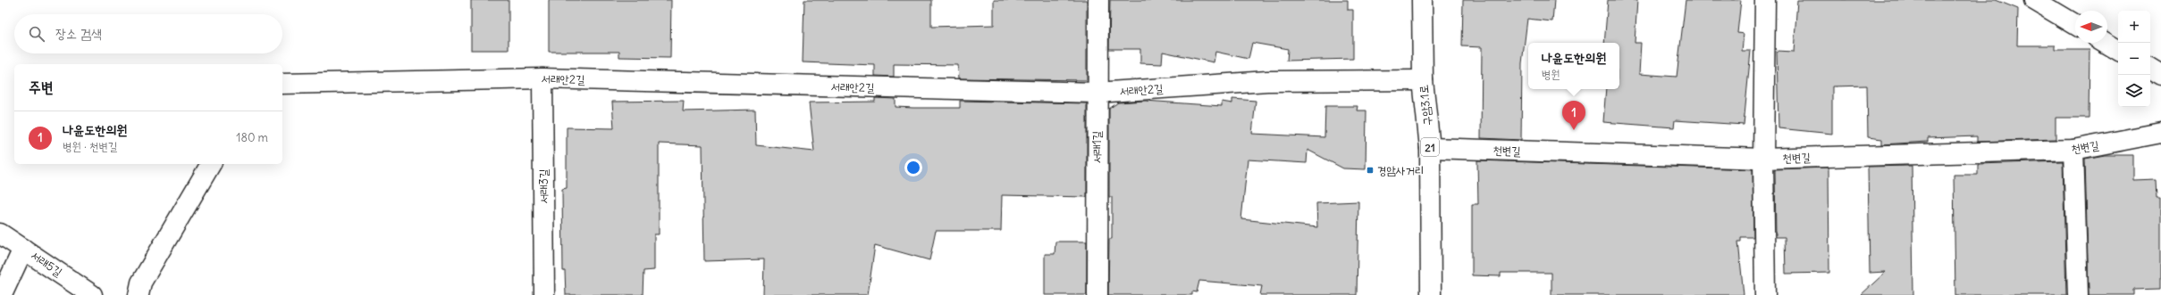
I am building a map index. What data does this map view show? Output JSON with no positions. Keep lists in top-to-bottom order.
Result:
{
  "streets": {
    "street": [
      "서래안2길",
      "구암3.1로",
      "서래1길",
      "21",
      "천변길",
      "서래3길",
      "서래5길"
    ]
  },
  "crossings": [
    ["서래안2길", "구암3.1로"],
    ["서래안2길", "서래1길"],
    ["서래안2길", "서래3길"],
    ["구암3.1로", "천변길"]
  ],
  "places": {
    "transit": ["경암사거리"]
  },
  "north": "left",
  "page": {
    "map_buttons": ["+", "−"],
    "search": "장소 검색",
    "popup": ["나윤도한의원", "병원"],
    "heading": "주변",
    "pins": "1",
    "list": [
      {
        "mark": "1",
        "name": "나윤도한의원",
        "note": "병원 · 천변길",
        "value": "180 m"
      }
    ]
  }
}
